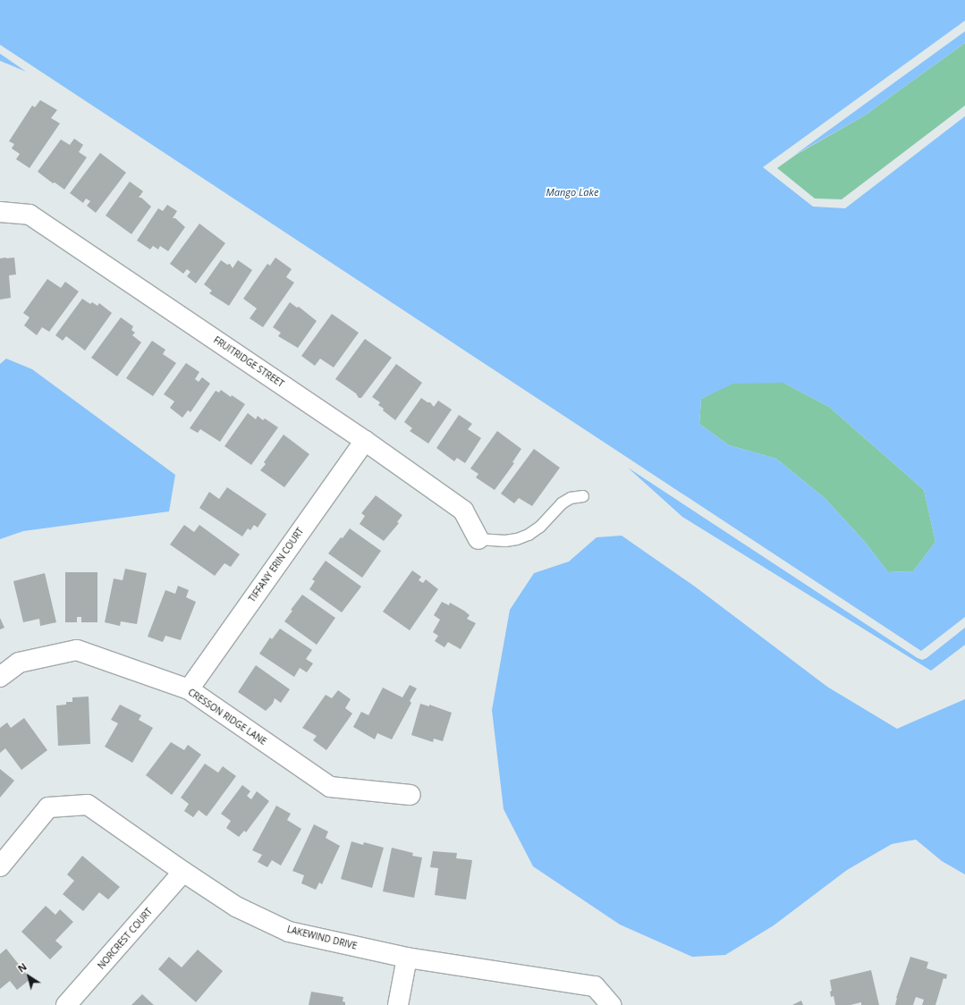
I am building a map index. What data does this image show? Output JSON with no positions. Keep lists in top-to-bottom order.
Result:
{
  "streets": {
    "street": [
      "FRUITRIDGE STREET",
      "TIFFANY ERIN COURT",
      "CRESSON RIDGE LANE",
      "LAKEWIND DRIVE",
      "NORCREST COURT"
    ]
  },
  "crossings": [
    ["FRUITRIDGE STREET", "TIFFANY ERIN COURT"],
    ["TIFFANY ERIN COURT", "CRESSON RIDGE LANE"],
    ["LAKEWIND DRIVE", "NORCREST COURT"]
  ],
  "water": ["Mango Lake"],
  "north": "top left"
}
